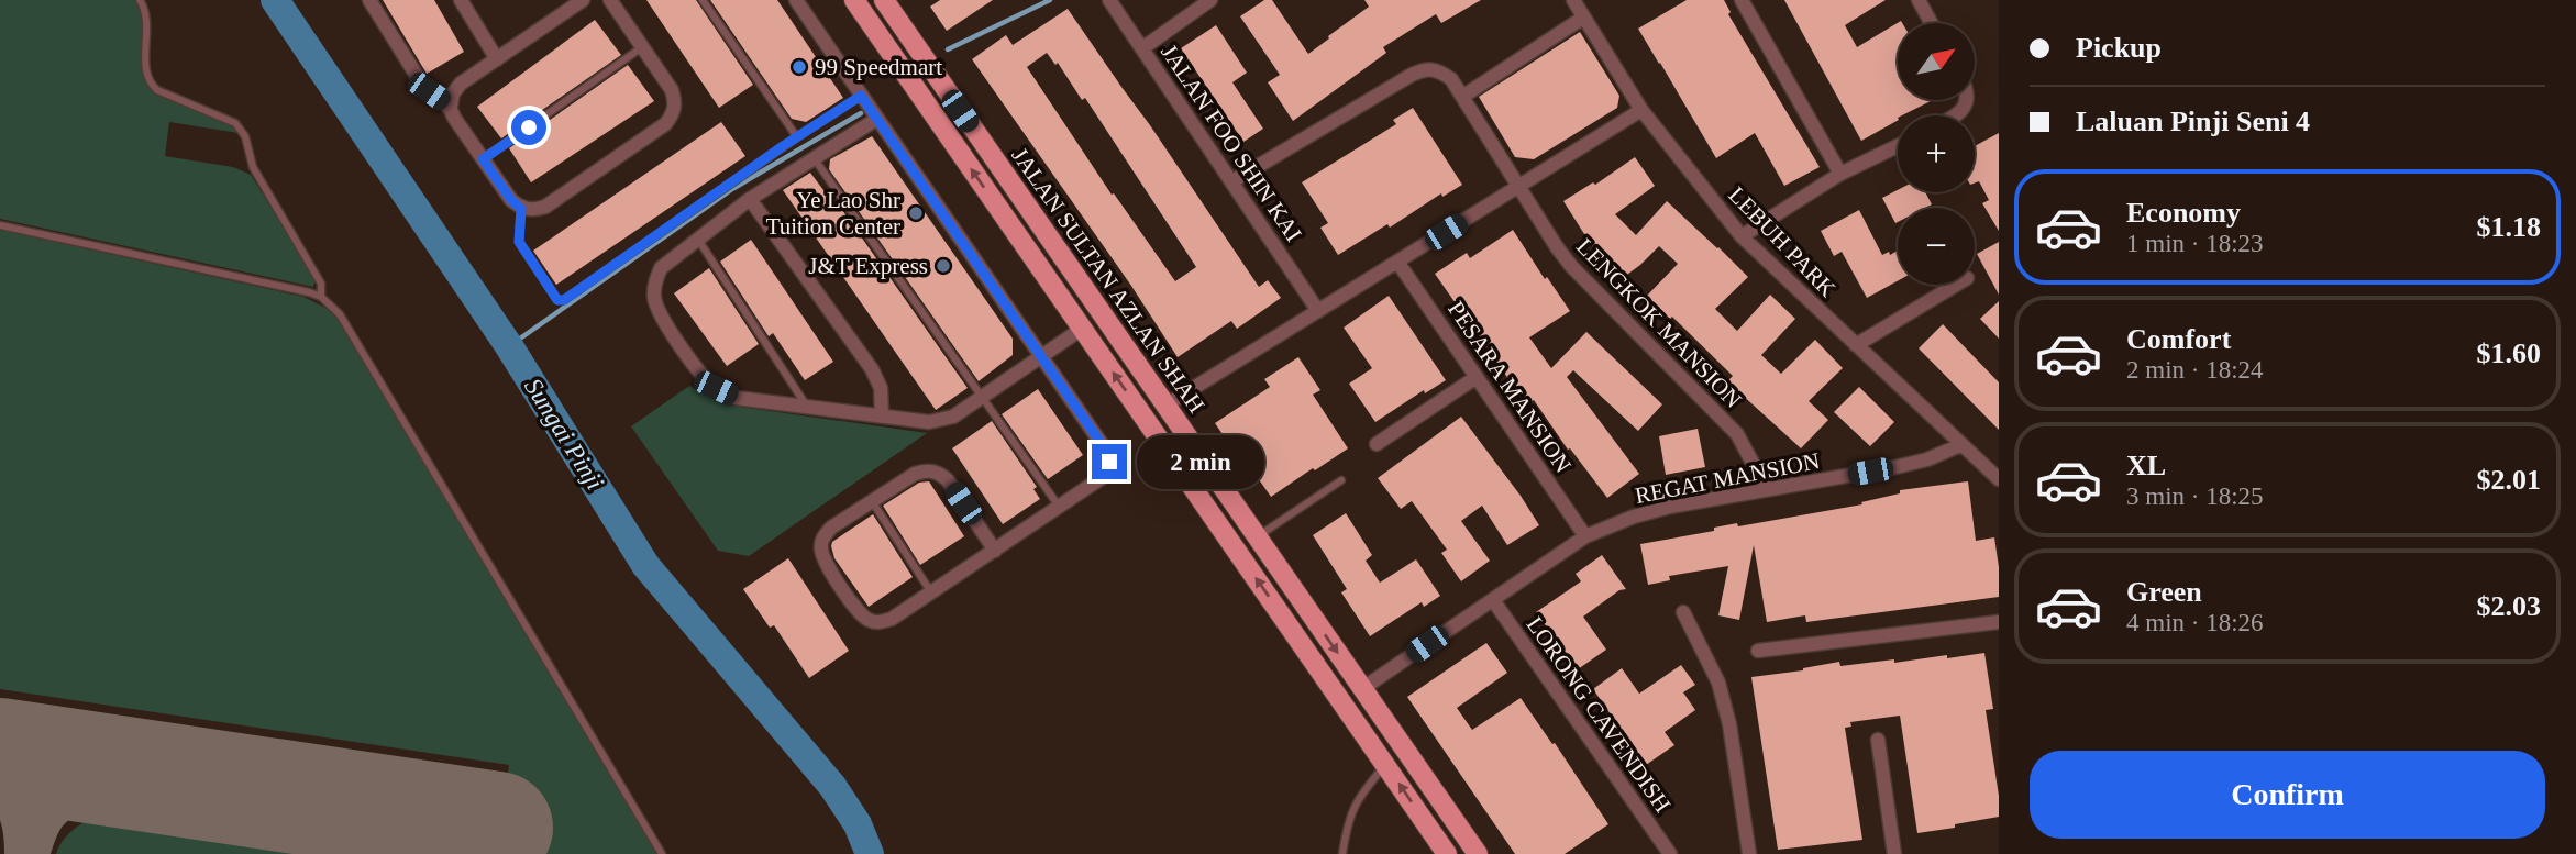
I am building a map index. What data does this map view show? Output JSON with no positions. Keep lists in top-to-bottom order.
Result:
{
  "streets": {
    "main road": ["JALAN SULTAN AZLAN SHAH"],
    "street": [
      "JALAN FOO SHIN KAI",
      "LEBUH PARK",
      "LENGKOK MANSION",
      "PESARA MANSION",
      "REGAT MANSION",
      "LORONG CAVENDISH"
    ]
  },
  "crossings": [
    ["JALAN FOO SHIN KAI", "LENGKOK MANSION"],
    ["LEBUH PARK", "REGAT MANSION"],
    ["JALAN SULTAN AZLAN SHAH", "REGAT MANSION"],
    ["LENGKOK MANSION", "REGAT MANSION"],
    ["PESARA MANSION", "REGAT MANSION"],
    ["REGAT MANSION", "LORONG CAVENDISH"]
  ],
  "water": ["Sungai Pinji"],
  "places": ["99 Speedmart", "Ye Lao Shr Tuition Center", "J&T Express"],
  "north": "top right",
  "page": {
    "banner": ["Pickup", "Laluan Pinji Seni 4"],
    "map_buttons": ["+", "−"],
    "list": [
      {
        "name": "Economy",
        "note": "1 min · 18:23",
        "value": "$1.18"
      },
      {
        "name": "Comfort",
        "note": "2 min · 18:24",
        "value": "$1.60"
      },
      {
        "name": "XL",
        "note": "3 min · 18:25",
        "value": "$2.01"
      },
      {
        "name": "Green",
        "note": "4 min · 18:26",
        "value": "$2.03"
      }
    ],
    "bubble": "2 min",
    "buttons": "Confirm"
  }
}
